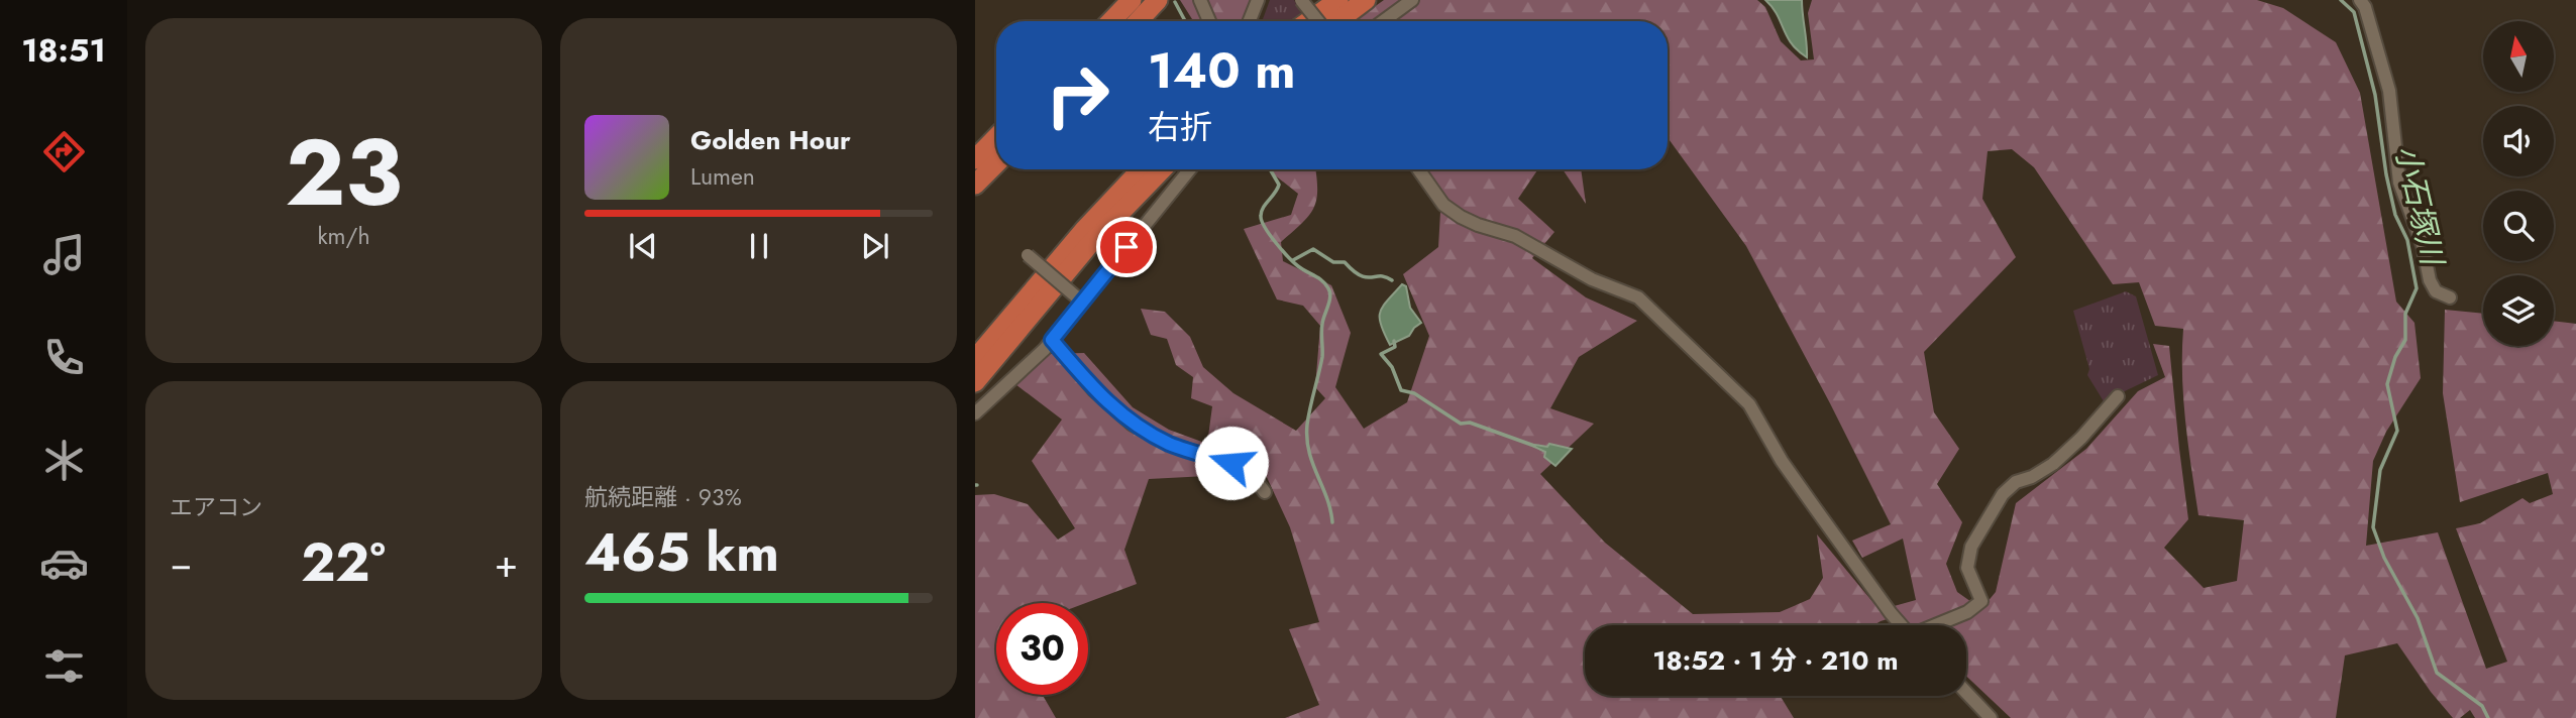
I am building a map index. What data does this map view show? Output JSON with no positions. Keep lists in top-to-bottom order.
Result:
{
  "water": ["小石塚川"],
  "north": "top",
  "page": {
    "tabs": "18:51",
    "tile": [
      ["23", "km/h"],
      "エアコン",
      ["航続距離 · 93%", "465 km"]
    ],
    "turn": ["140 m", "右折"],
    "song": ["Golden Hour", "Lumen"],
    "heat": ["−", "22°", "+"],
    "limit": "30",
    "trip": "18:52 · 1 分 · 210 m"
  }
}
